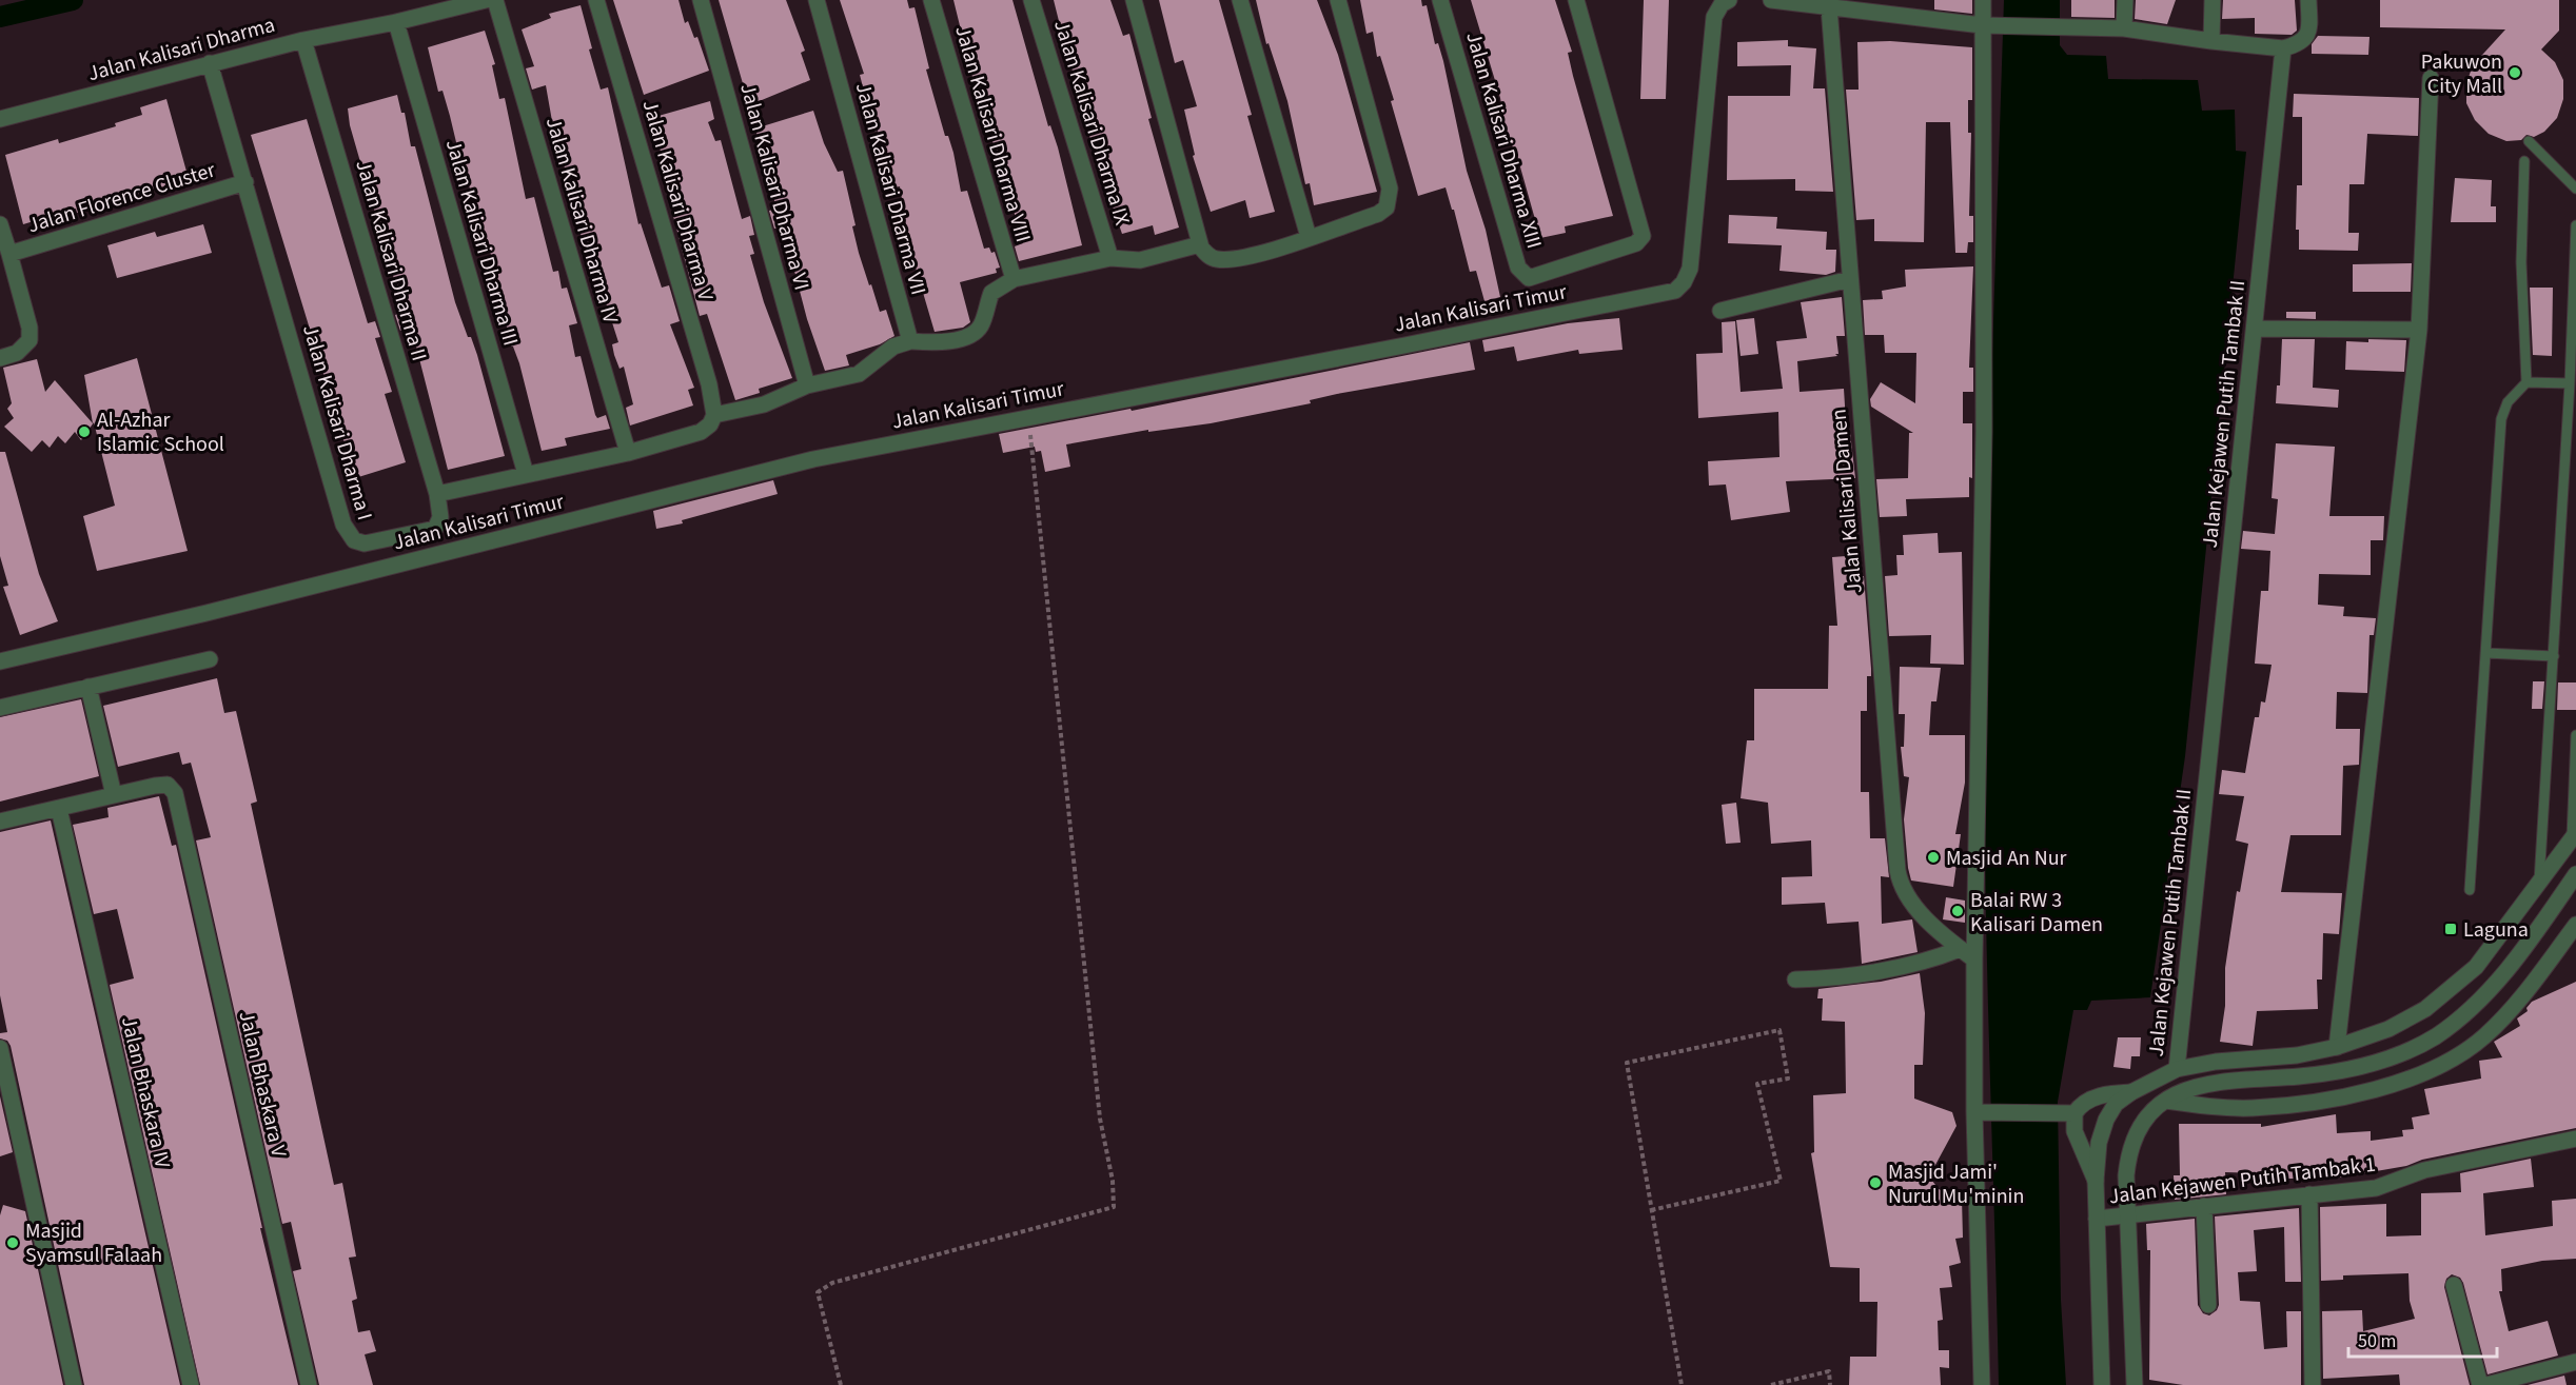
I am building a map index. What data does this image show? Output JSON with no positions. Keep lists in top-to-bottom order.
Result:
{
  "streets": {
    "street": [
      "Jalan Kalisari Dharma",
      "Jalan Kalisari Dharma IX",
      "Jalan Kalisari Dharma VIII",
      "Jalan Kalisari Dharma XIII",
      "Jalan Kalisari Dharma VI",
      "Jalan Kalisari Dharma VII",
      "Jalan Florence Cluster",
      "Jalan Kalisari Dharma V",
      "Jalan Kalisari Dharma IV",
      "Jalan Kalisari Dharma III",
      "Jalan Kalisari Dharma II",
      "Jalan Kalisari Timur",
      "Jalan Kejawen Putih Tambak II",
      "Jalan Kalisari Dharma I",
      "Jalan Kalisari Damen",
      "Jalan Bhaskara V",
      "Jalan Bhaskara IV",
      "Jalan Kejawen Putih Tambak 1"
    ]
  },
  "crossings": [
    ["Jalan Kalisari Dharma", "Jalan Kalisari Dharma III"],
    ["Jalan Kalisari Dharma", "Jalan Kalisari Dharma II"],
    ["Jalan Kalisari Dharma", "Jalan Kalisari Dharma I"],
    ["Jalan Florence Cluster", "Jalan Kalisari Dharma I"],
    ["Jalan Kalisari Dharma II", "Jalan Kalisari Dharma I"]
  ],
  "places": {
    "other": [
      "Pakuwon City Mall",
      "Al-Azhar Islamic School",
      "Masjid An Nur",
      "Balai RW 3 Kalisari Damen",
      "Masjid Jami' Nurul Mu'minin",
      "Masjid Syamsul Falaah"
    ],
    "transit": ["Laguna"]
  },
  "scale_bar": "50 m"
}
